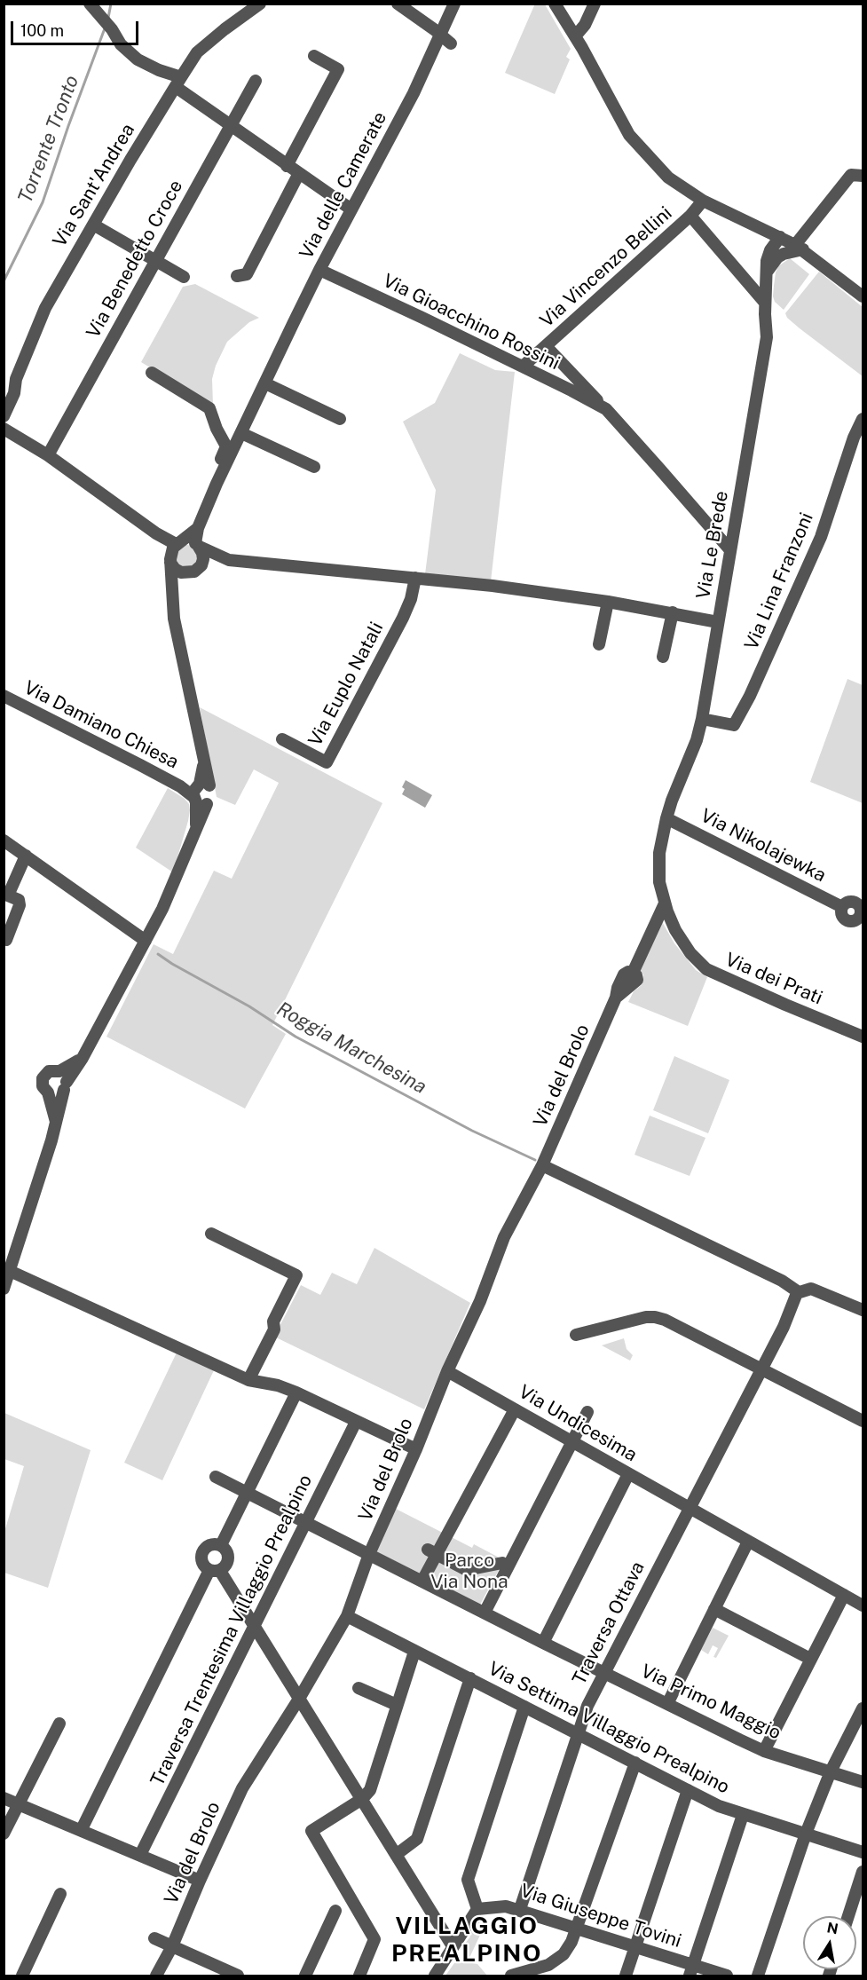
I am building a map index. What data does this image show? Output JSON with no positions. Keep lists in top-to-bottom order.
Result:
{
  "streets": {
    "street": [
      "Via Sant'Andrea",
      "Via delle Camerate",
      "Via Benedetto Croce",
      "Via Vincenzo Bellini",
      "Via Gioacchino Rossini",
      "Via Le Brede",
      "Via Lina Franzoni",
      "Via Euplo Natali",
      "Via Damiano Chiesa",
      "Via Nikolajewka",
      "Via dei Prati",
      "Via del Brolo",
      "Via Undicesima",
      "Traversa Ottava",
      "Traversa Trentesima Villaggio Prealpino",
      "Via Primo Maggio",
      "Via Settima Villaggio Prealpino",
      "Via Giuseppe Tovini"
    ]
  },
  "crossings": [
    ["Via delle Camerate", "Via Gioacchino Rossini"],
    ["Via delle Camerate", "Via Damiano Chiesa"],
    ["Via Vincenzo Bellini", "Via Gioacchino Rossini"],
    ["Via Gioacchino Rossini", "Via Le Brede"],
    ["Via Le Brede", "Via Lina Franzoni"],
    ["Via Le Brede", "Via Nikolajewka"],
    ["Via Le Brede", "Via dei Prati"],
    ["Via Nikolajewka", "Via dei Prati"],
    ["Via dei Prati", "Via del Brolo"],
    ["Via del Brolo", "Via Undicesima"],
    ["Via del Brolo", "Via Primo Maggio"],
    ["Via del Brolo", "Via Settima Villaggio Prealpino"],
    ["Via Undicesima", "Traversa Ottava"],
    ["Traversa Ottava", "Via Primo Maggio"],
    ["Traversa Ottava", "Via Settima Villaggio Prealpino"],
    ["Traversa Ottava", "Via Giuseppe Tovini"],
    ["Traversa Trentesima Villaggio Prealpino", "Via Primo Maggio"]
  ],
  "districts": ["VILLAGGIO PREALPINO"],
  "water": ["Torrente Tronto", "Roggia Marchesina"],
  "parks": ["Parco Via Nona"],
  "scale_bar": "100 m",
  "north": "top"
}
